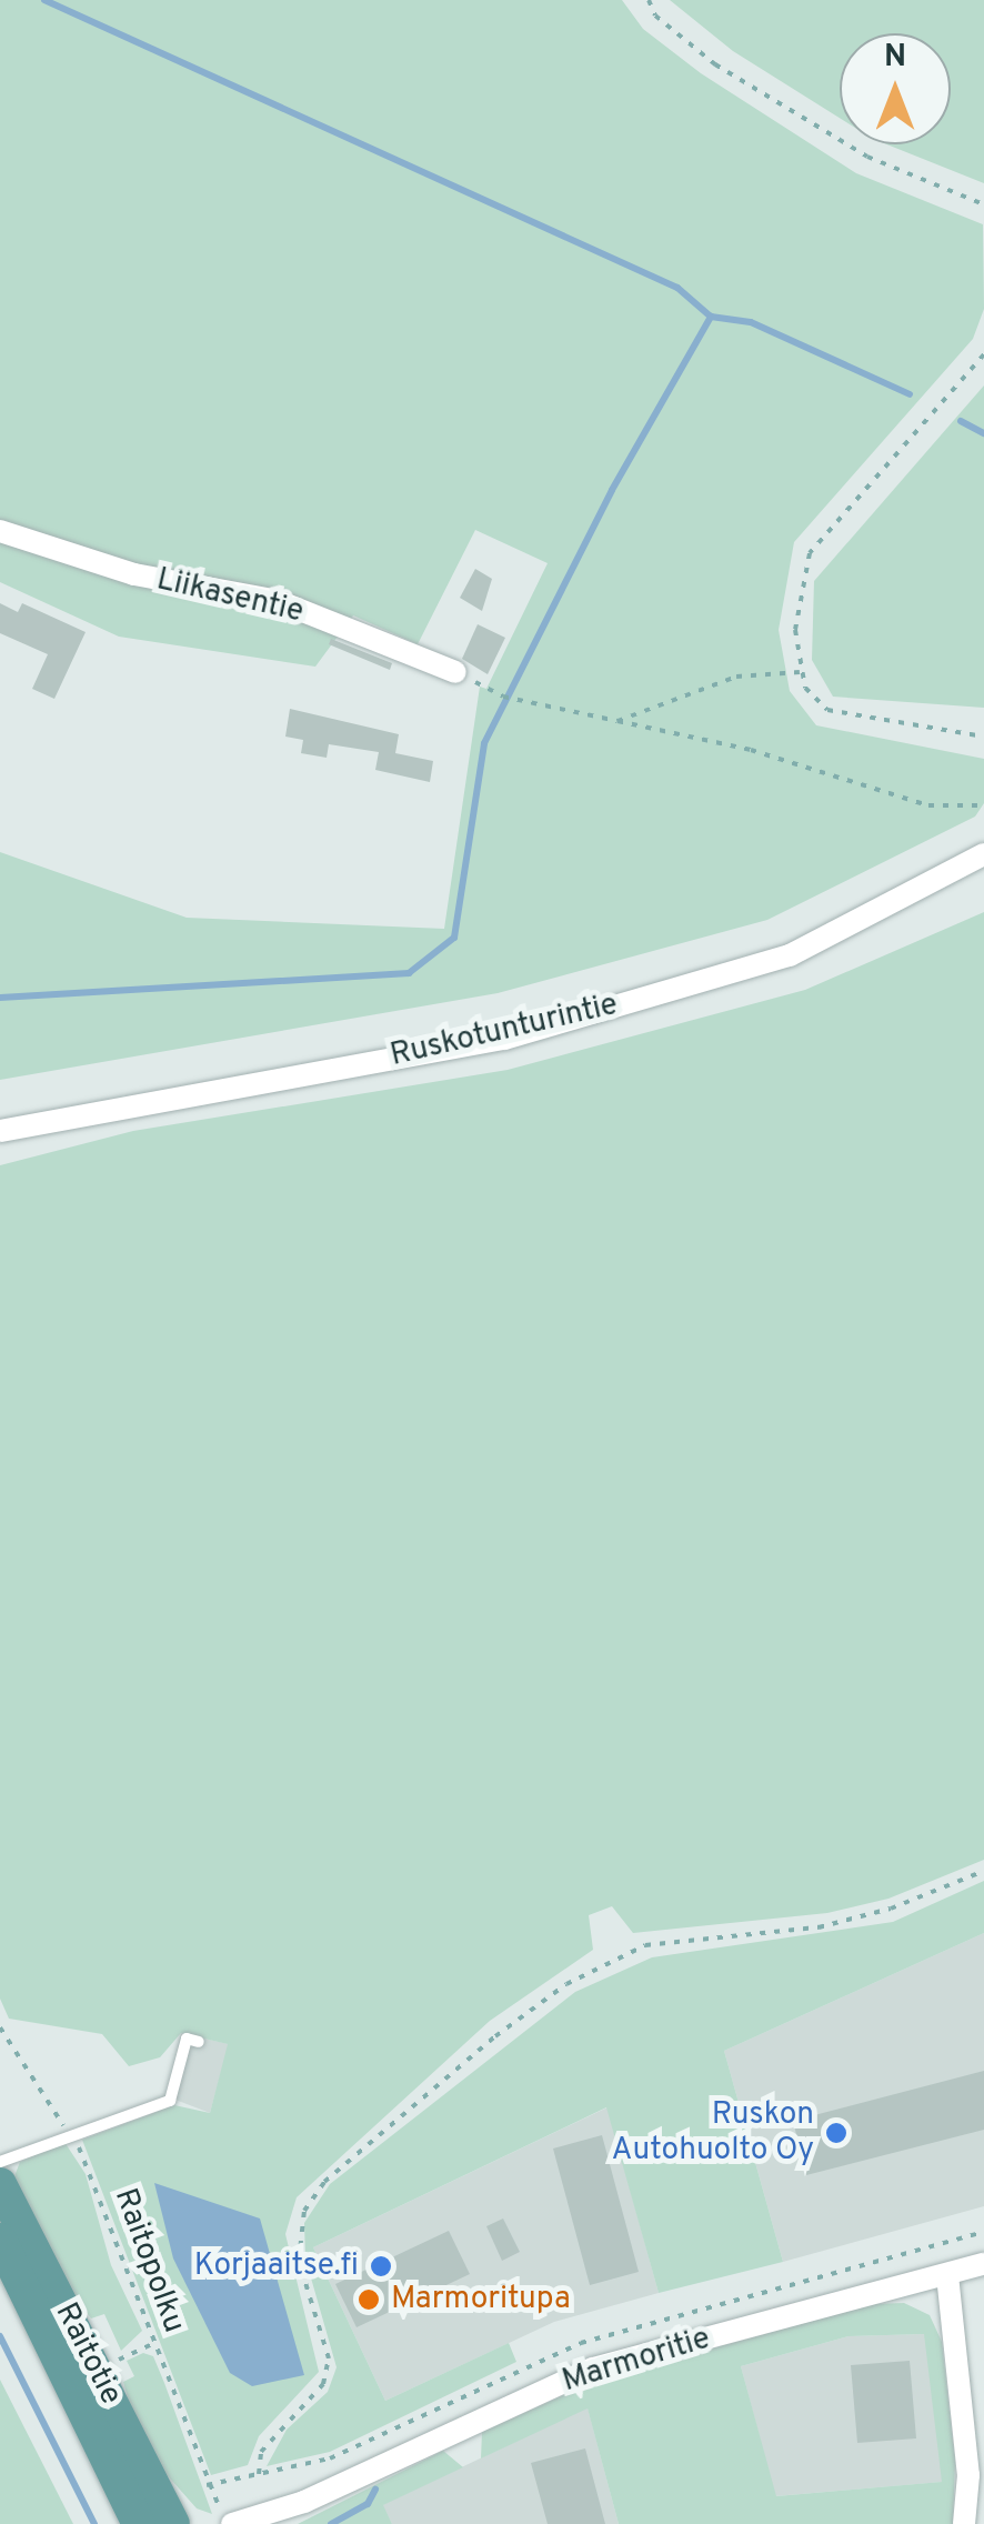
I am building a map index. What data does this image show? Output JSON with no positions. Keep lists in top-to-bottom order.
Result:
{
  "streets": {
    "main road": ["Raitotie"],
    "street": ["Liikasentie", "Ruskotunturintie", "Marmoritie"],
    "path": ["Raitopolku"]
  },
  "crossings": [
    ["Raitopolku", "Marmoritie"]
  ],
  "places": ["Ruskon Autohuolto Oy", "Korjaaitse.fi", "Marmoritupa"],
  "north": "top"
}
